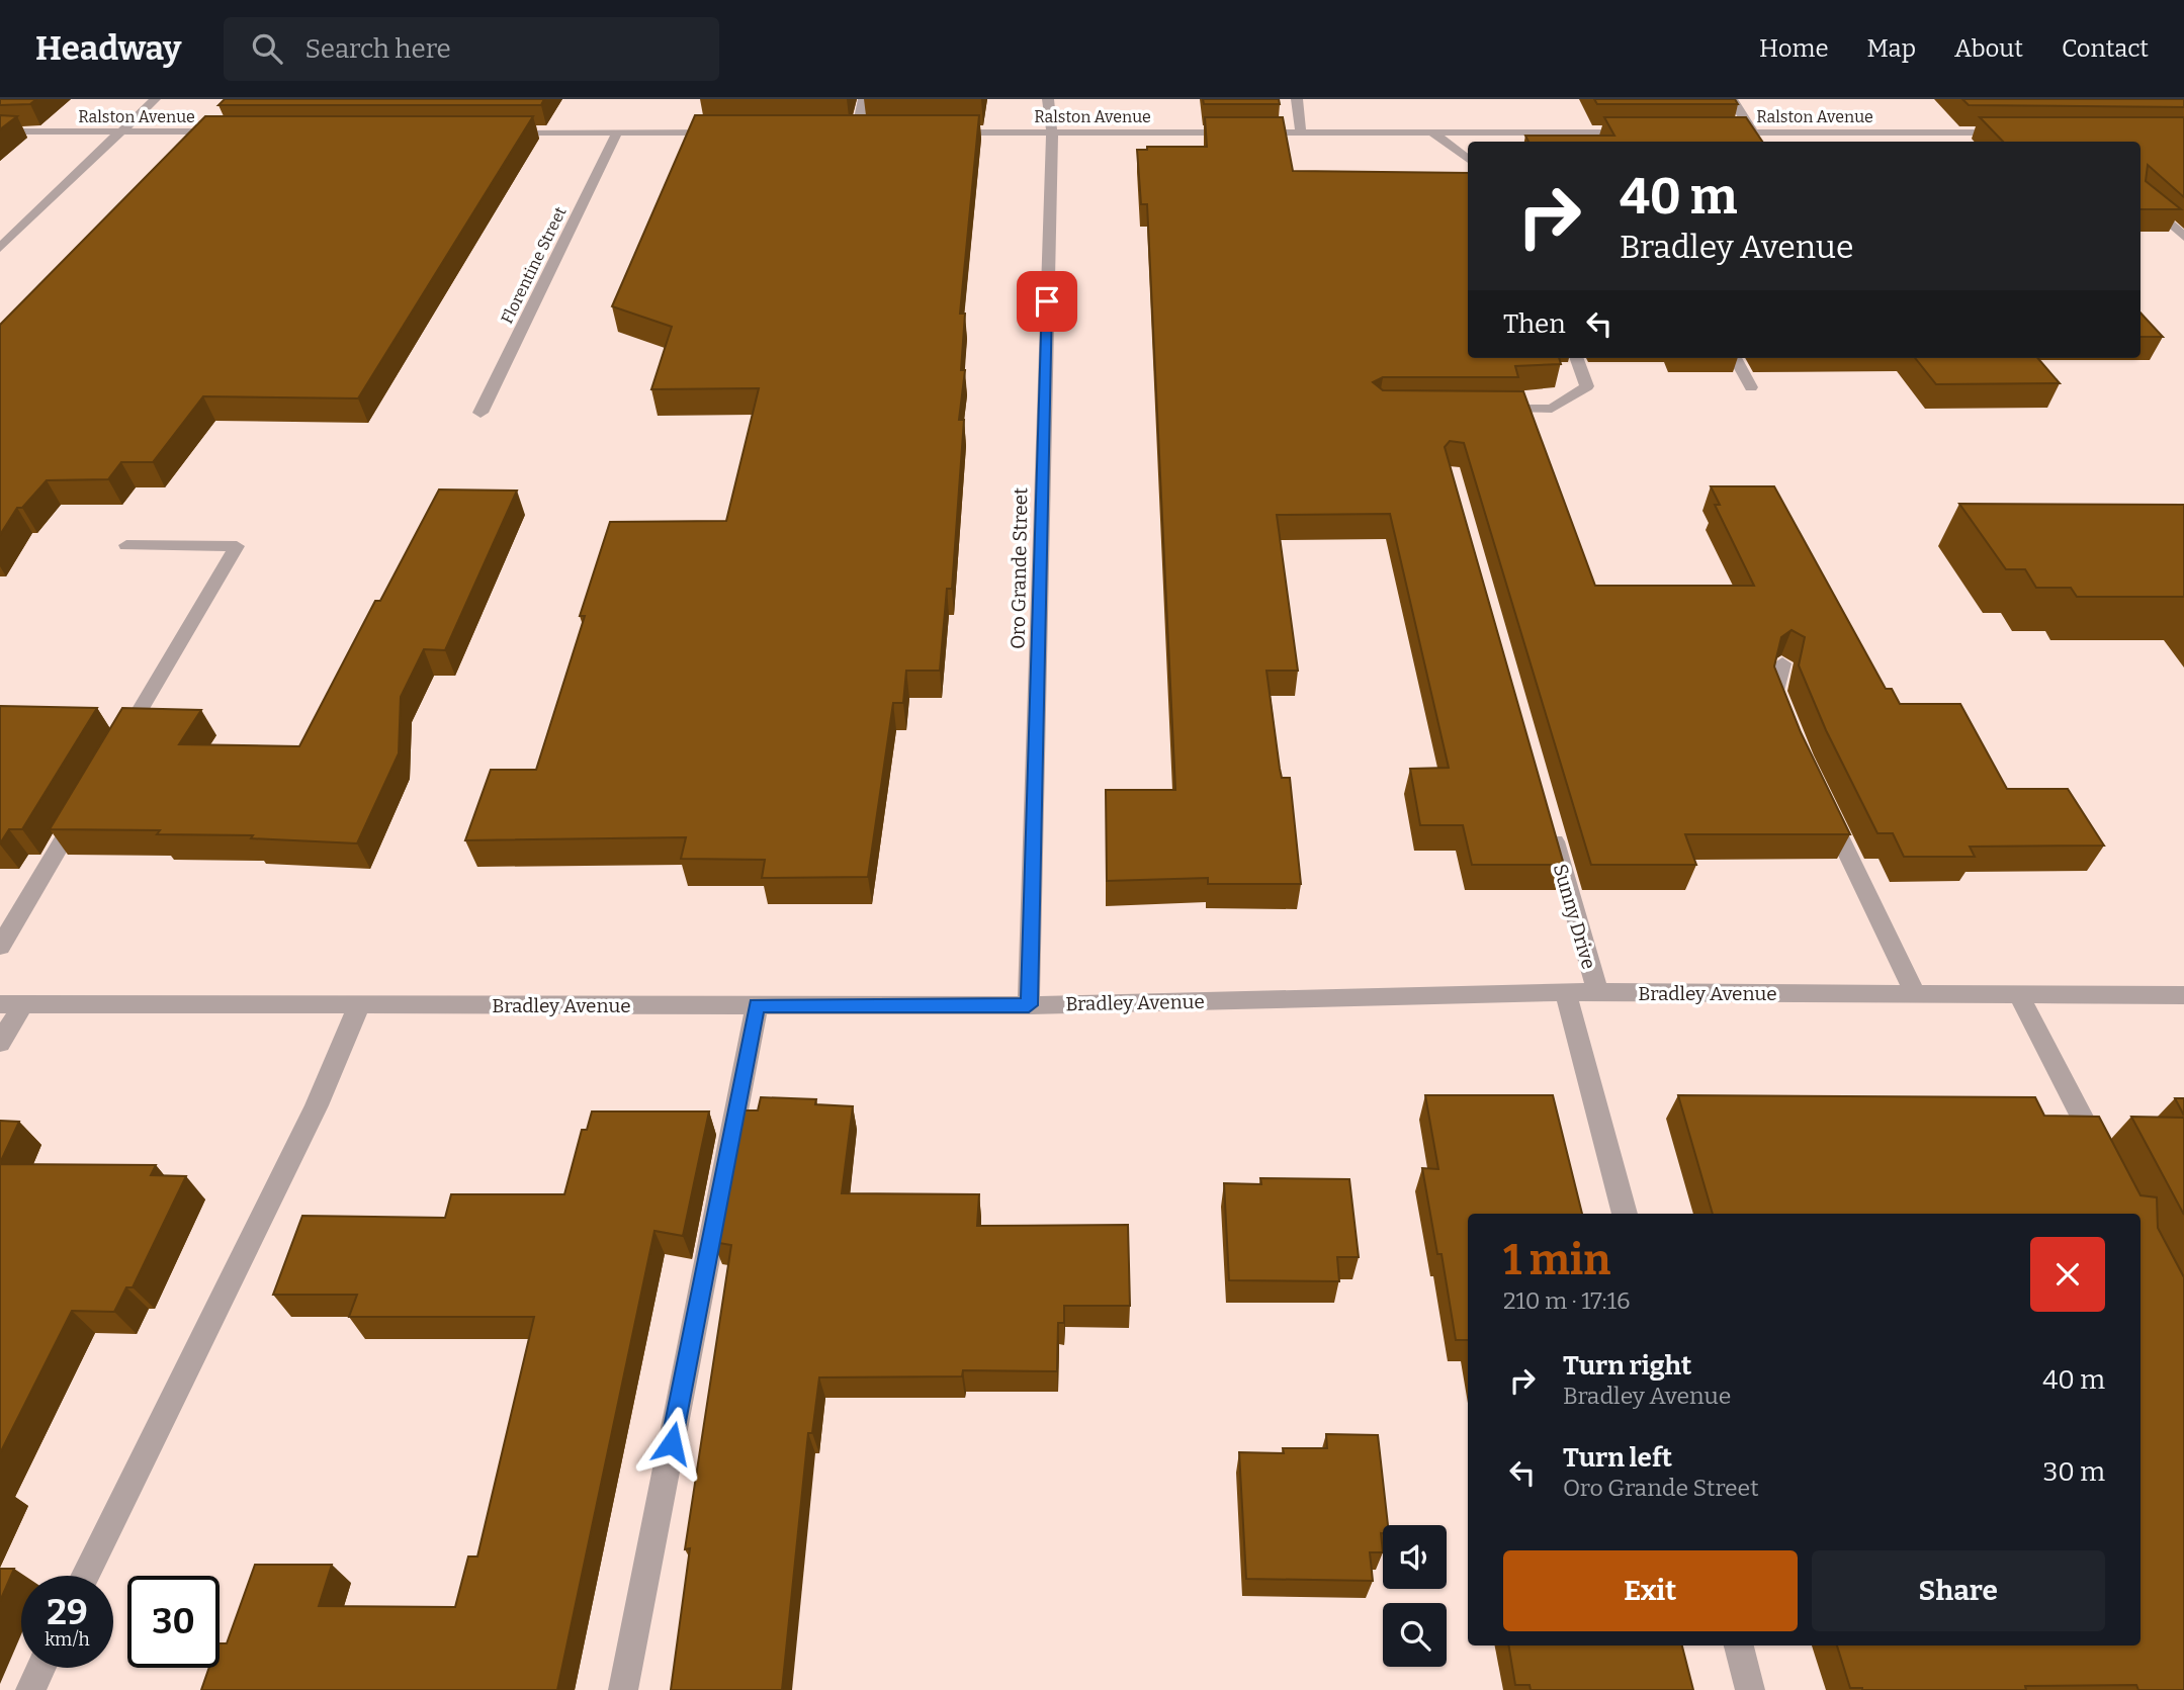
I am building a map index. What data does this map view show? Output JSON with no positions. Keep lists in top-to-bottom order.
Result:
{
  "streets": {
    "street": [
      "Ralston Avenue",
      "Florentine Street",
      "Oro Grande Street",
      "Sunny Drive",
      "Bradley Avenue"
    ]
  },
  "crossings": [
    ["Ralston Avenue", "Oro Grande Street"],
    ["Oro Grande Street", "Bradley Avenue"],
    ["Sunny Drive", "Bradley Avenue"]
  ],
  "page": {
    "header": "Headway",
    "search": "Search here",
    "nav": [
      "Home",
      "Map",
      "About",
      "Contact"
    ],
    "turn": ["40 m", "Bradley Avenue"],
    "then": "Then",
    "heading": ["1 min", "210 m · 17:16"],
    "list": [
      {
        "name": "Turn right",
        "note": "Bradley Avenue",
        "value": "40 m"
      },
      {
        "name": "Turn left",
        "note": "Oro Grande Street",
        "value": "30 m"
      }
    ],
    "buttons": ["Exit", "Share"],
    "speed": "29 km/h",
    "limit": "30"
  }
}
